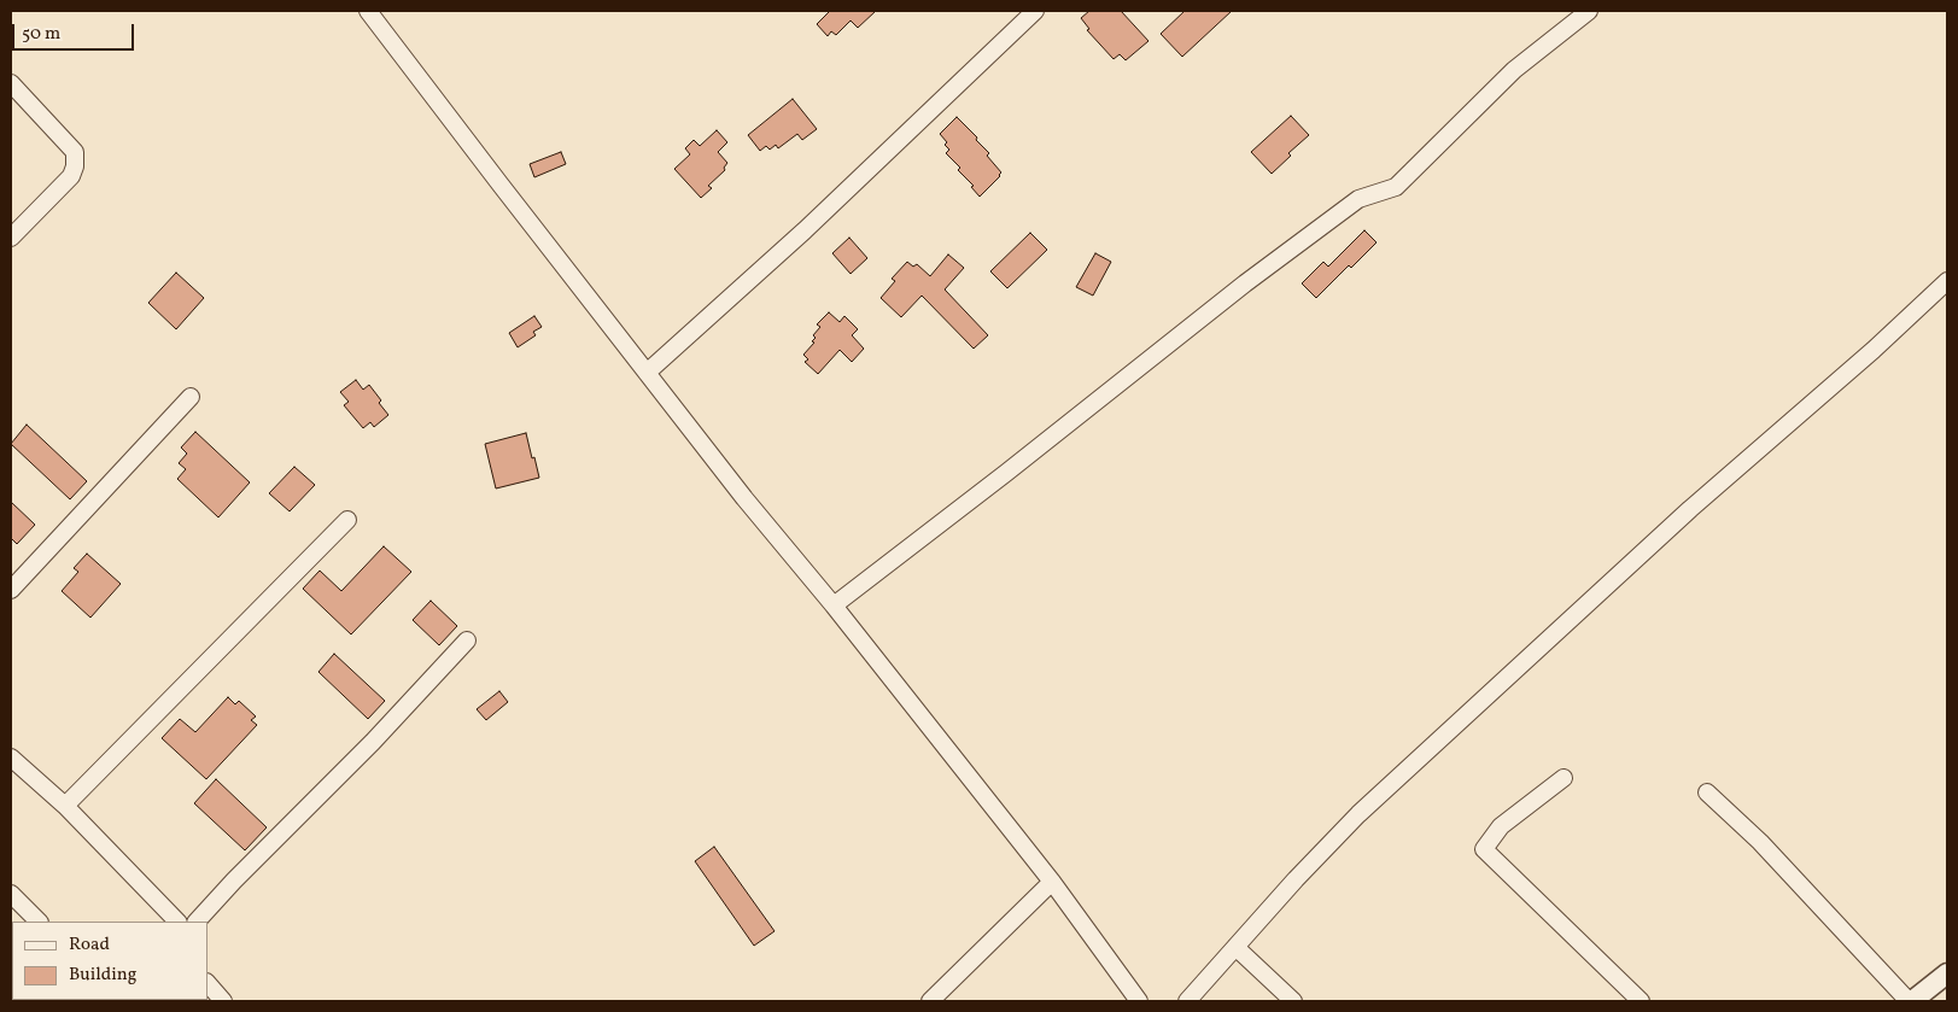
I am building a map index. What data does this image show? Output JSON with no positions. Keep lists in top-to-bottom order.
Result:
{
  "legend": ["Road", "Building"],
  "scale_bar": "50 m"
}
